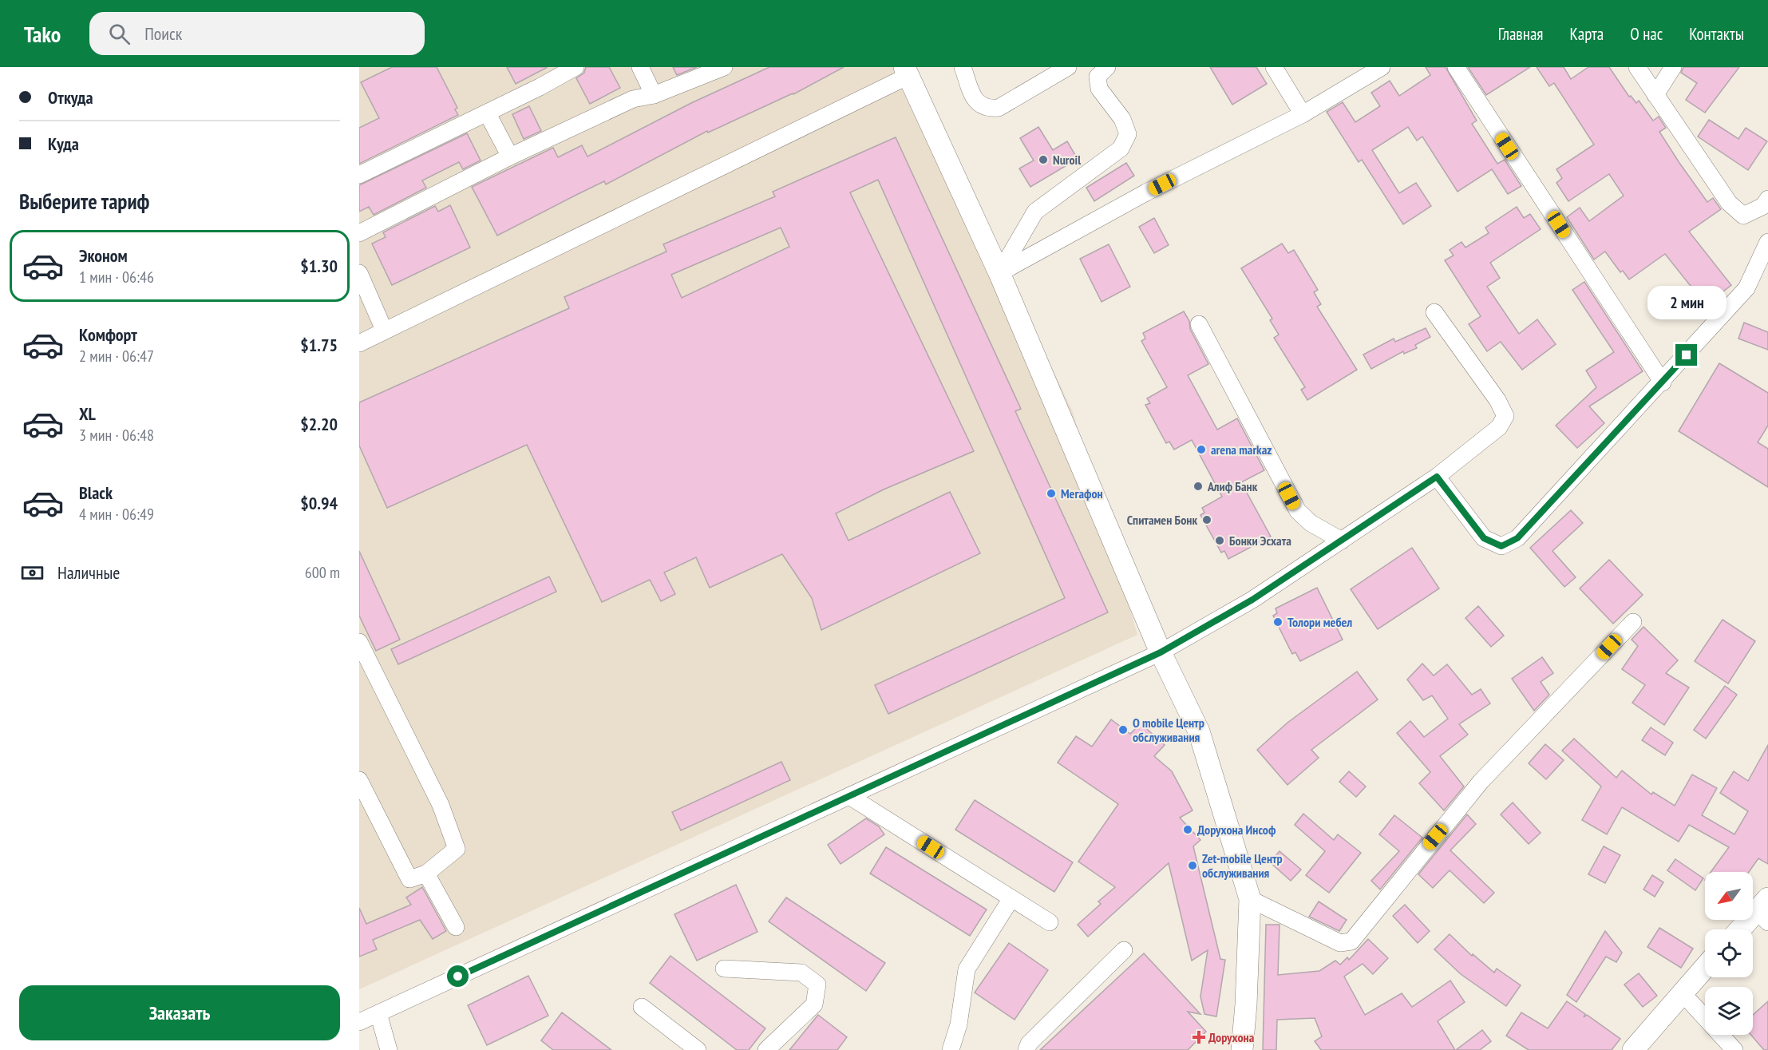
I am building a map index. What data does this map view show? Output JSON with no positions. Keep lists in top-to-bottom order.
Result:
{
  "places": {
    "other": [
      "Nuroil",
      "arena markaz",
      "Алиф Банк",
      "Мегафон",
      "Спитамен Бонк",
      "Бонки Эсхата",
      "Толори мебел",
      "O mobile Центр обслуживания",
      "Дорухона Инсоф",
      "Zet-mobile Центр обслуживания"
    ],
    "health": ["Дорухона"]
  },
  "north": "bottom left",
  "page": {
    "header": "Tako",
    "search": "Поиск",
    "nav": [
      "Главная",
      "Карта",
      "О нас",
      "Контакты"
    ],
    "banner": ["Откуда", "Куда"],
    "heading": "Выберите тариф",
    "list": [
      {
        "name": "Эконом",
        "note": "1 мин · 06:46",
        "value": "$1.30"
      },
      {
        "name": "Комфорт",
        "note": "2 мин · 06:47",
        "value": "$1.75"
      },
      {
        "name": "XL",
        "note": "3 мин · 06:48",
        "value": "$2.20"
      },
      {
        "name": "Black",
        "note": "4 мин · 06:49",
        "value": "$0.94"
      }
    ],
    "bubble": "2 мин",
    "pay": ["Наличные", "600 m"],
    "buttons": "Заказать"
  }
}
